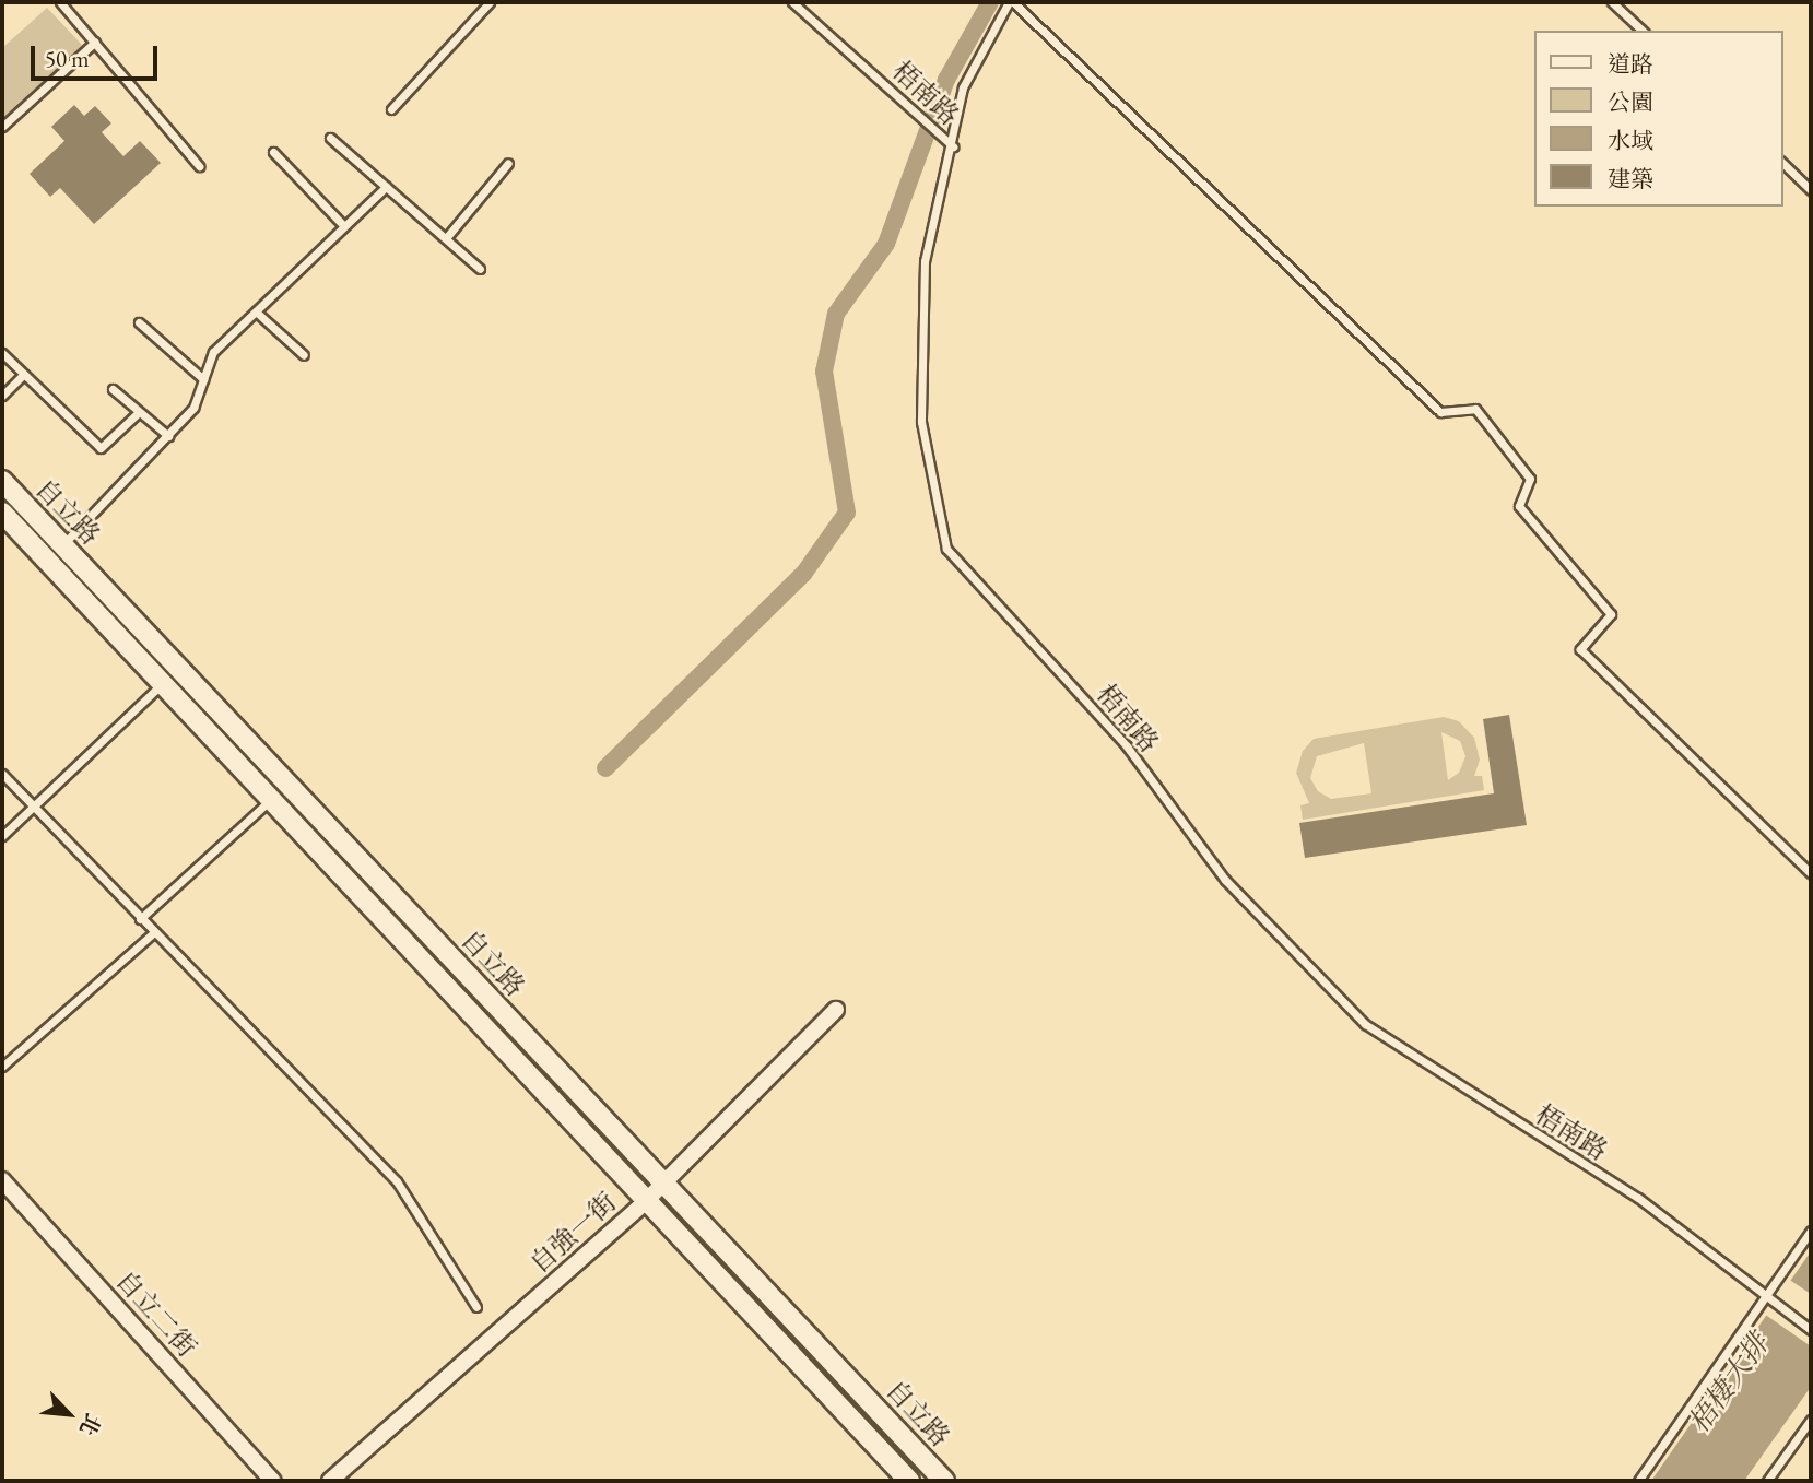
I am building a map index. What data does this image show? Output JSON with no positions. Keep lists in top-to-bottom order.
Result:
{
  "streets": {
    "street": ["自立路", "自強一街", "自立二街"],
    "lane": ["梧南路"]
  },
  "crossings": [
    ["自立路", "自強一街"]
  ],
  "water": ["梧棲大排"],
  "legend": [
    "道路",
    "公園",
    "水域",
    "建築"
  ],
  "scale_bar": "50 m",
  "north": "bottom right"
}
